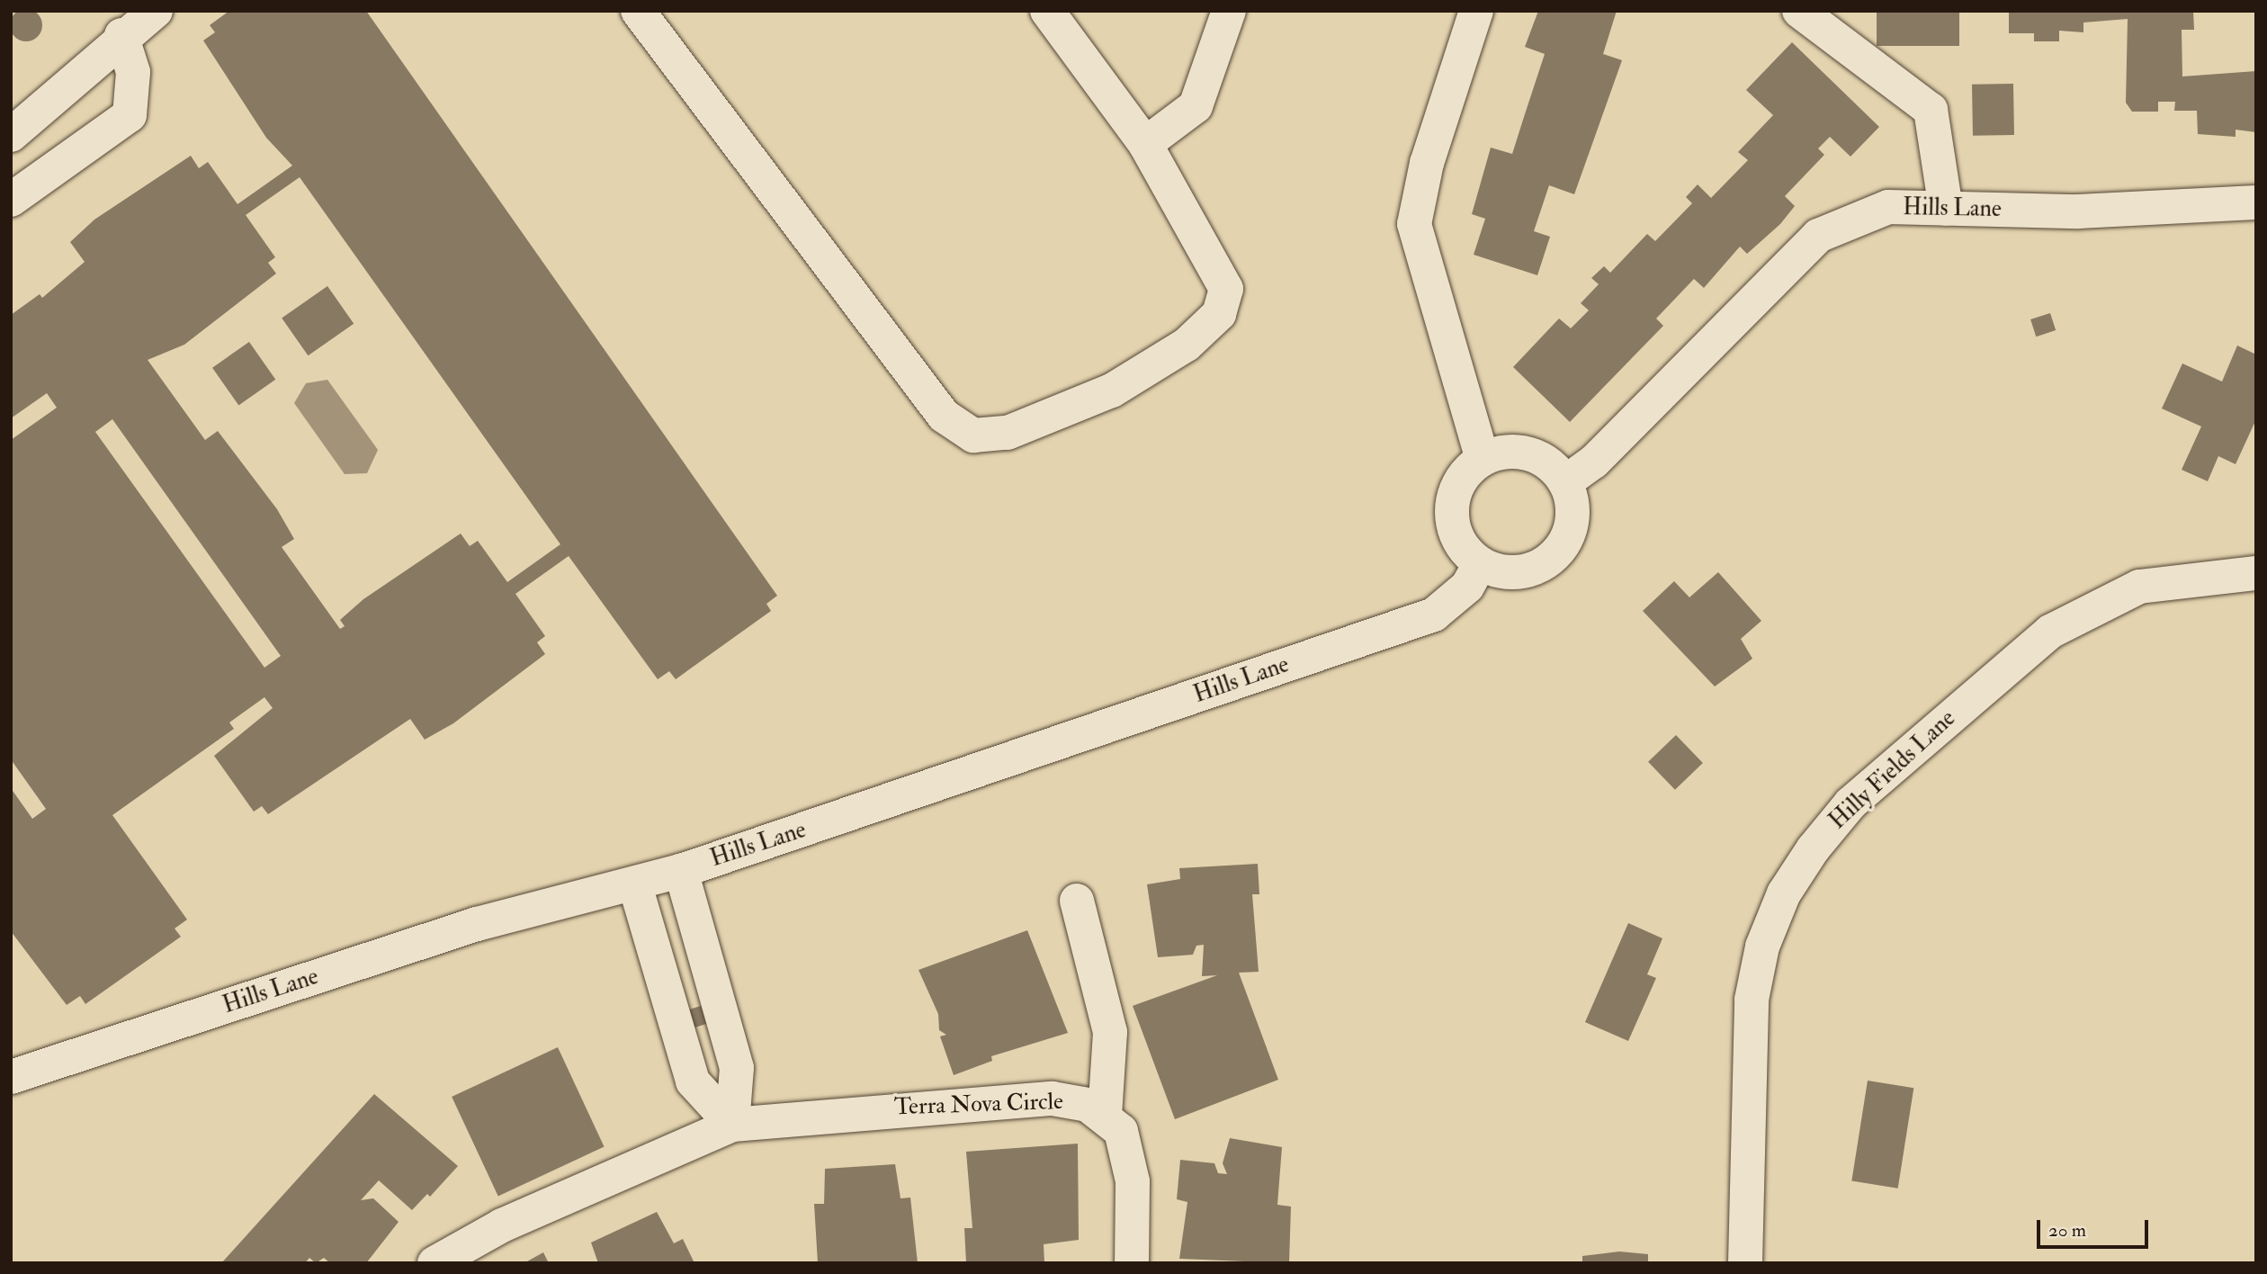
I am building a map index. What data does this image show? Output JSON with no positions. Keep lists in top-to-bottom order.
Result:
{
  "streets": {
    "street": ["Hills Lane", "Hilly Fields Lane", "Terra Nova Circle"]
  },
  "scale_bar": "20 m"
}
